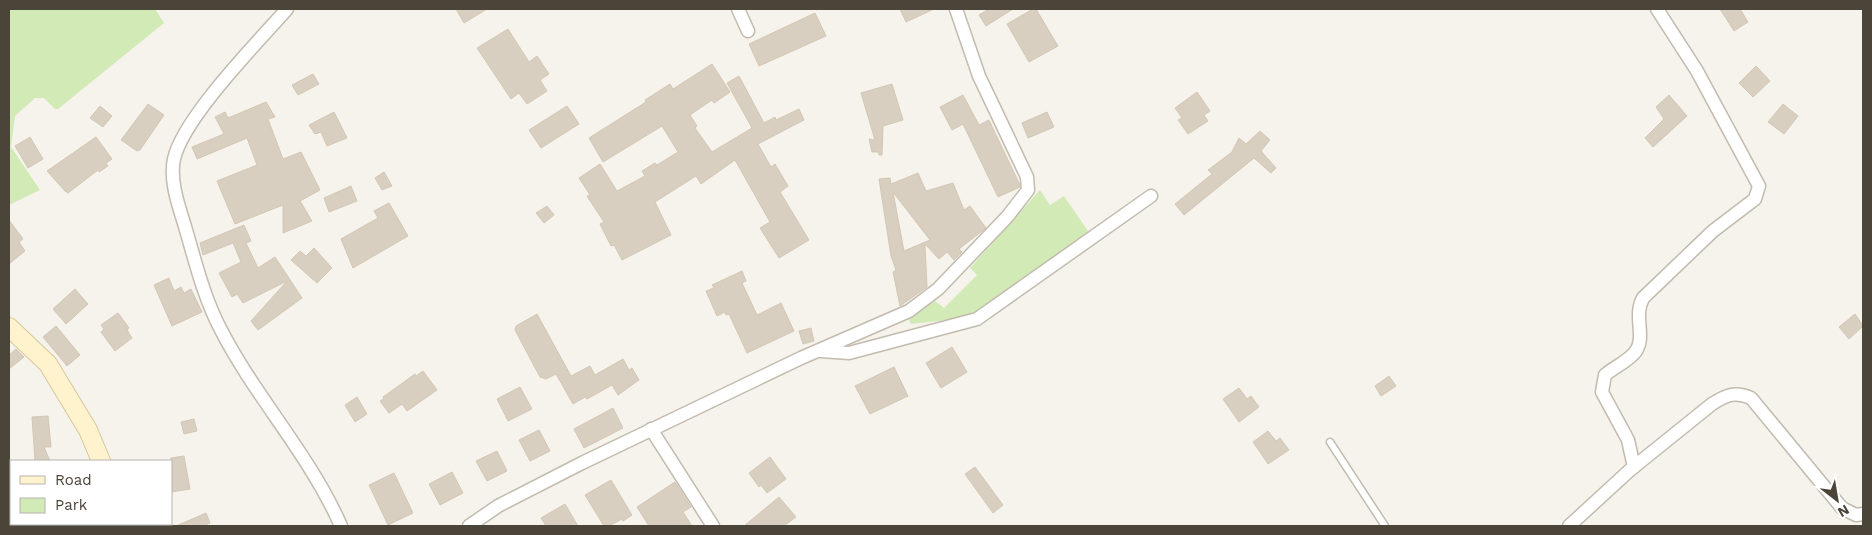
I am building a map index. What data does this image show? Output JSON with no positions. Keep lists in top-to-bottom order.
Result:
{
  "legend": ["Road", "Park"],
  "north": "bottom right"
}
